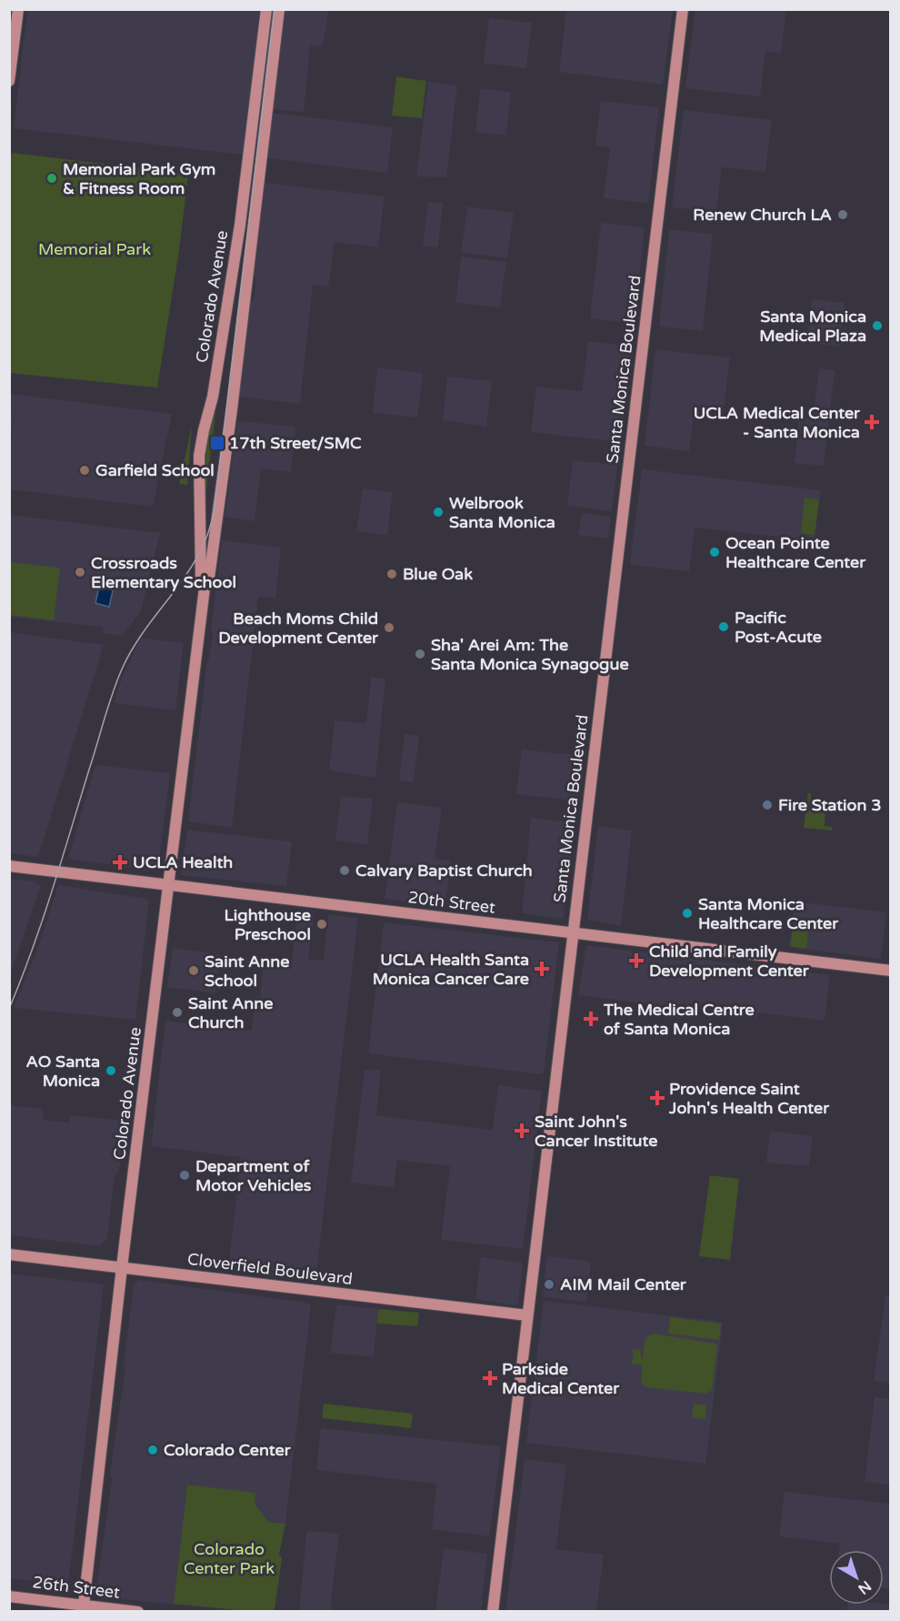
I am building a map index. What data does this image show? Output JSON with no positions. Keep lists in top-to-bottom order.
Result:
{
  "streets": {
    "main road": [
      "Colorado Avenue",
      "Santa Monica Boulevard",
      "20th Street",
      "Cloverfield Boulevard",
      "26th Street"
    ]
  },
  "crossings": [
    ["Colorado Avenue", "20th Street"],
    ["Colorado Avenue", "Cloverfield Boulevard"],
    ["Colorado Avenue", "26th Street"],
    ["Santa Monica Boulevard", "20th Street"],
    ["Santa Monica Boulevard", "Cloverfield Boulevard"]
  ],
  "parks": ["Memorial Park", "Colorado Center Park"],
  "places": {
    "other": [
      "Memorial Park Gym & Fitness Room",
      "Renew Church LA",
      "Santa Monica Medical Plaza",
      "Garfield School",
      "Welbrook Santa Monica",
      "Ocean Pointe Healthcare Center",
      "Crossroads Elementary School",
      "Blue Oak",
      "Pacific Post-Acute",
      "Beach Moms Child Development Center",
      "Sha' Arei Am: The Santa Monica Synagogue",
      "Fire Station 3",
      "Calvary Baptist Church",
      "Santa Monica Healthcare Center",
      "Lighthouse Preschool",
      "Saint Anne School",
      "Saint Anne Church",
      "AO Santa Monica",
      "Department of Motor Vehicles",
      "AIM Mail Center",
      "Colorado Center"
    ],
    "health": [
      "UCLA Medical Center - Santa Monica",
      "UCLA Health",
      "Child and Family Development Center",
      "UCLA Health Santa Monica Cancer Care",
      "The Medical Centre of Santa Monica",
      "Providence Saint John's Health Center",
      "Saint John's Cancer Institute",
      "Parkside Medical Center"
    ],
    "transit": ["17th Street/SMC"]
  },
  "north": "bottom right"
}
